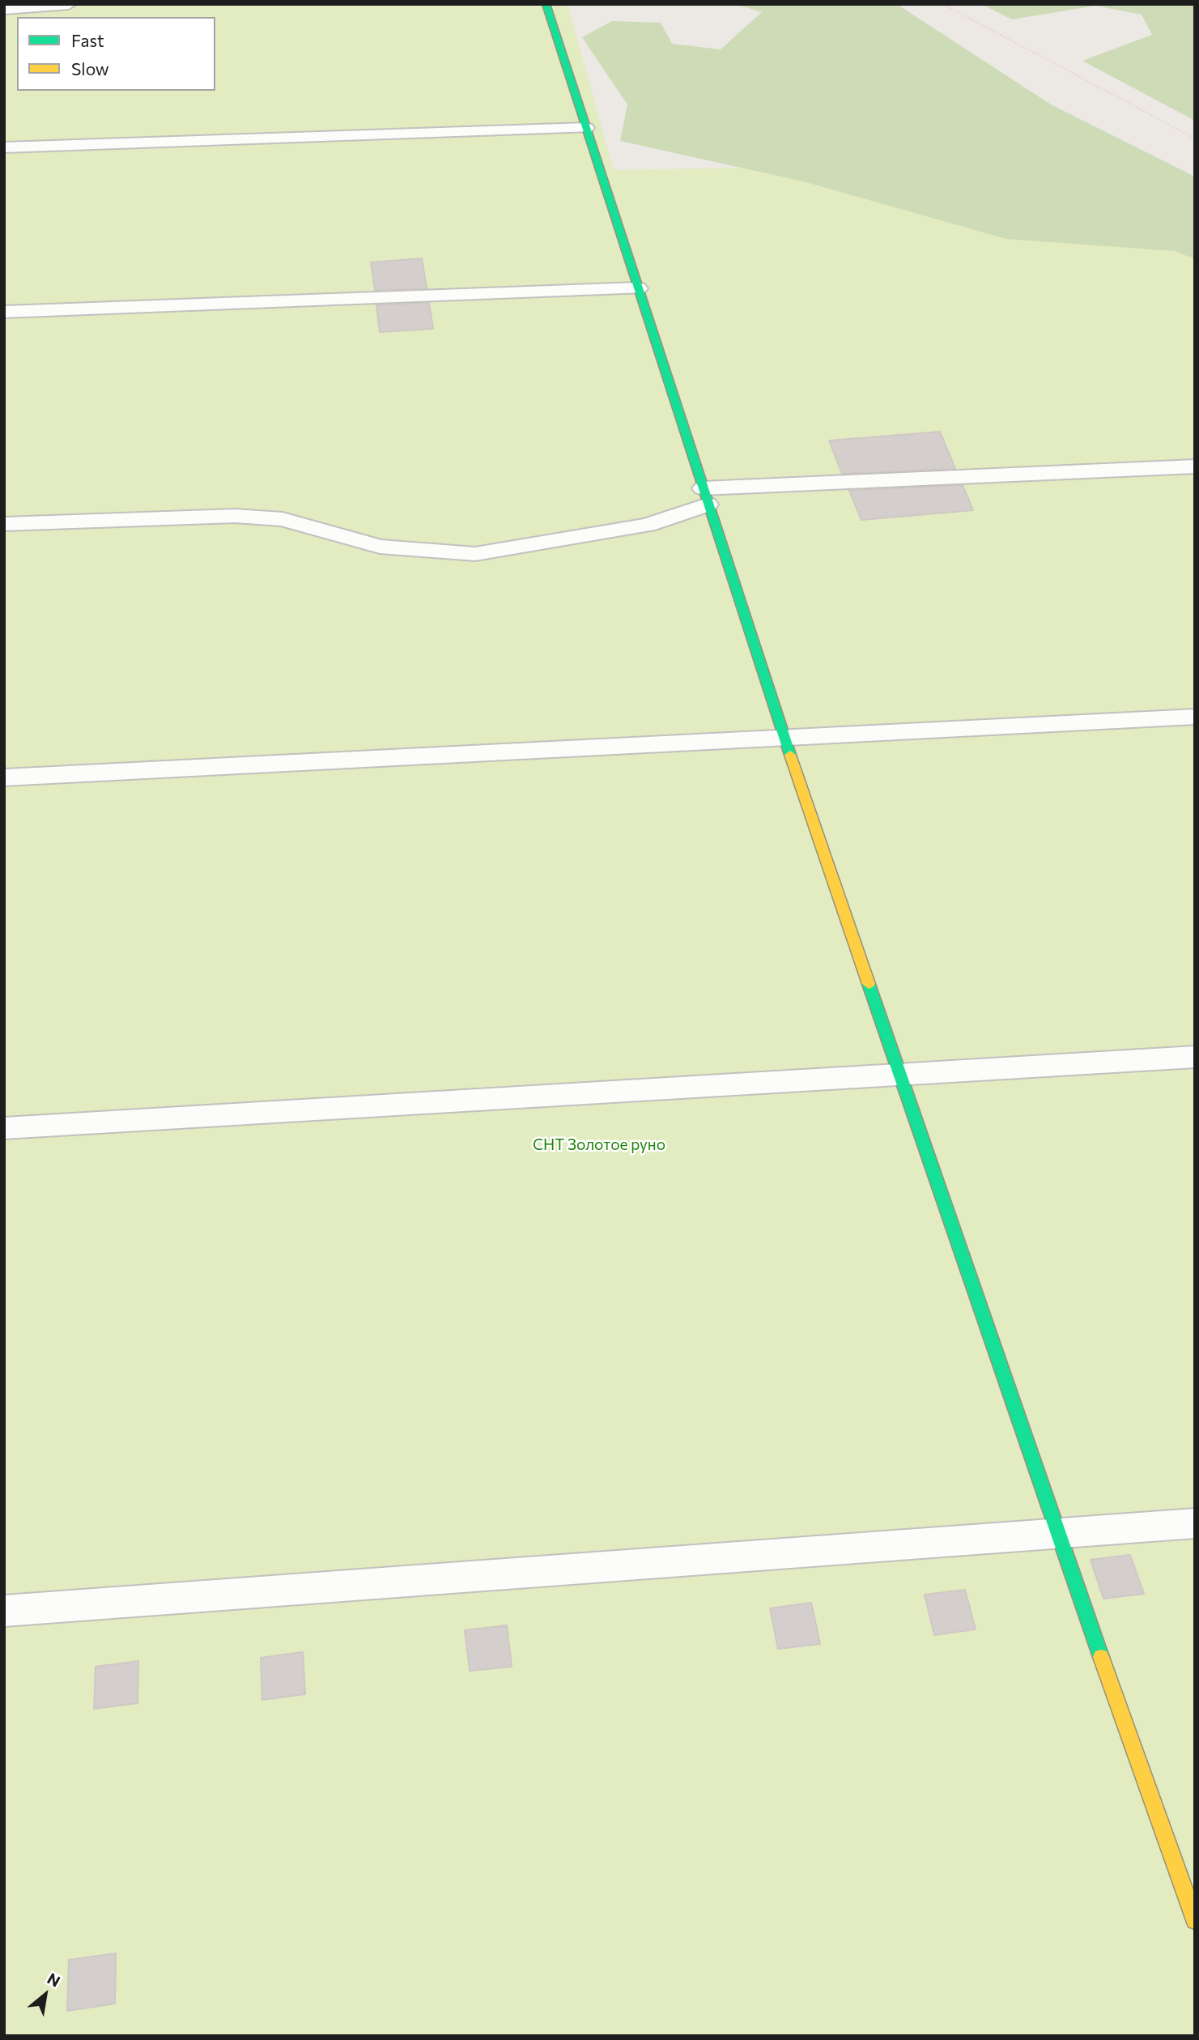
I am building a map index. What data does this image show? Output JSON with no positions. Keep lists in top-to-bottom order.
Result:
{
  "parks": ["СНТ Золотое руно"],
  "legend": ["Fast", "Slow"],
  "north": "top right"
}
